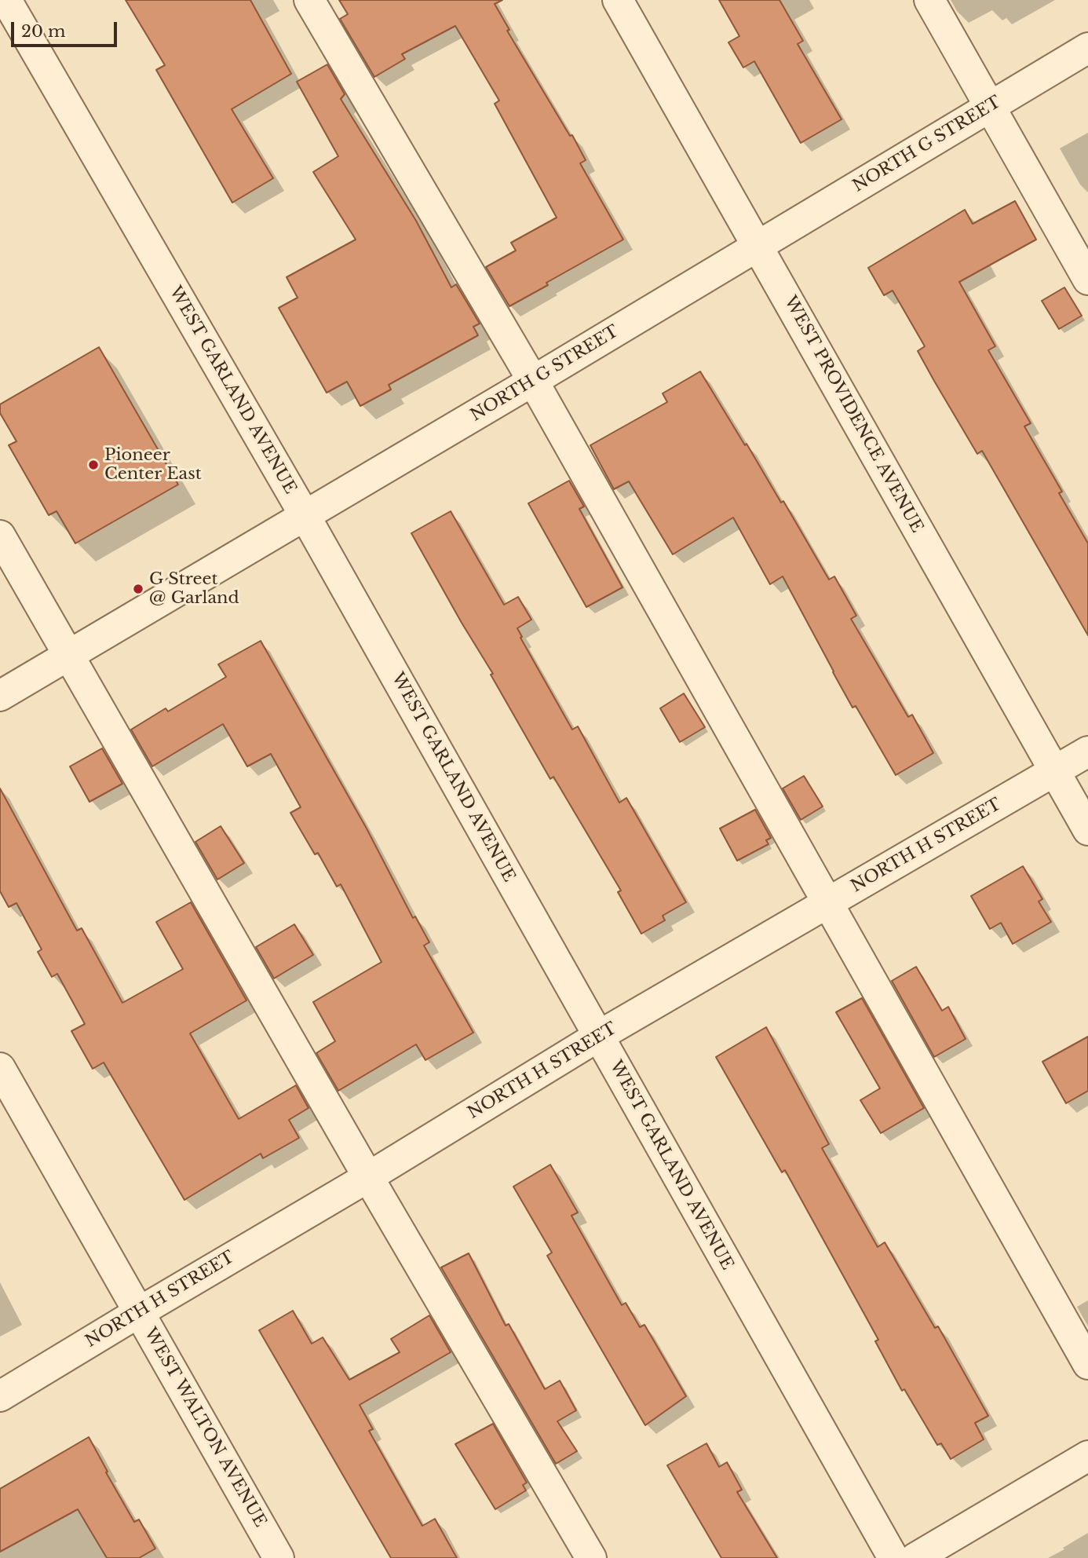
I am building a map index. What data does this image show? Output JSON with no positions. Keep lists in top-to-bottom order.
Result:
{
  "streets": {
    "street": [
      "NORTH G STREET",
      "WEST GARLAND AVENUE",
      "WEST PROVIDENCE AVENUE",
      "NORTH H STREET",
      "WEST WALTON AVENUE"
    ]
  },
  "crossings": [
    ["NORTH G STREET", "WEST GARLAND AVENUE"],
    ["NORTH G STREET", "WEST PROVIDENCE AVENUE"],
    ["WEST GARLAND AVENUE", "NORTH H STREET"],
    ["WEST PROVIDENCE AVENUE", "NORTH H STREET"],
    ["NORTH H STREET", "WEST WALTON AVENUE"]
  ],
  "places": ["Pioneer Center East", "G Street @ Garland"],
  "scale_bar": "20 m"
}
